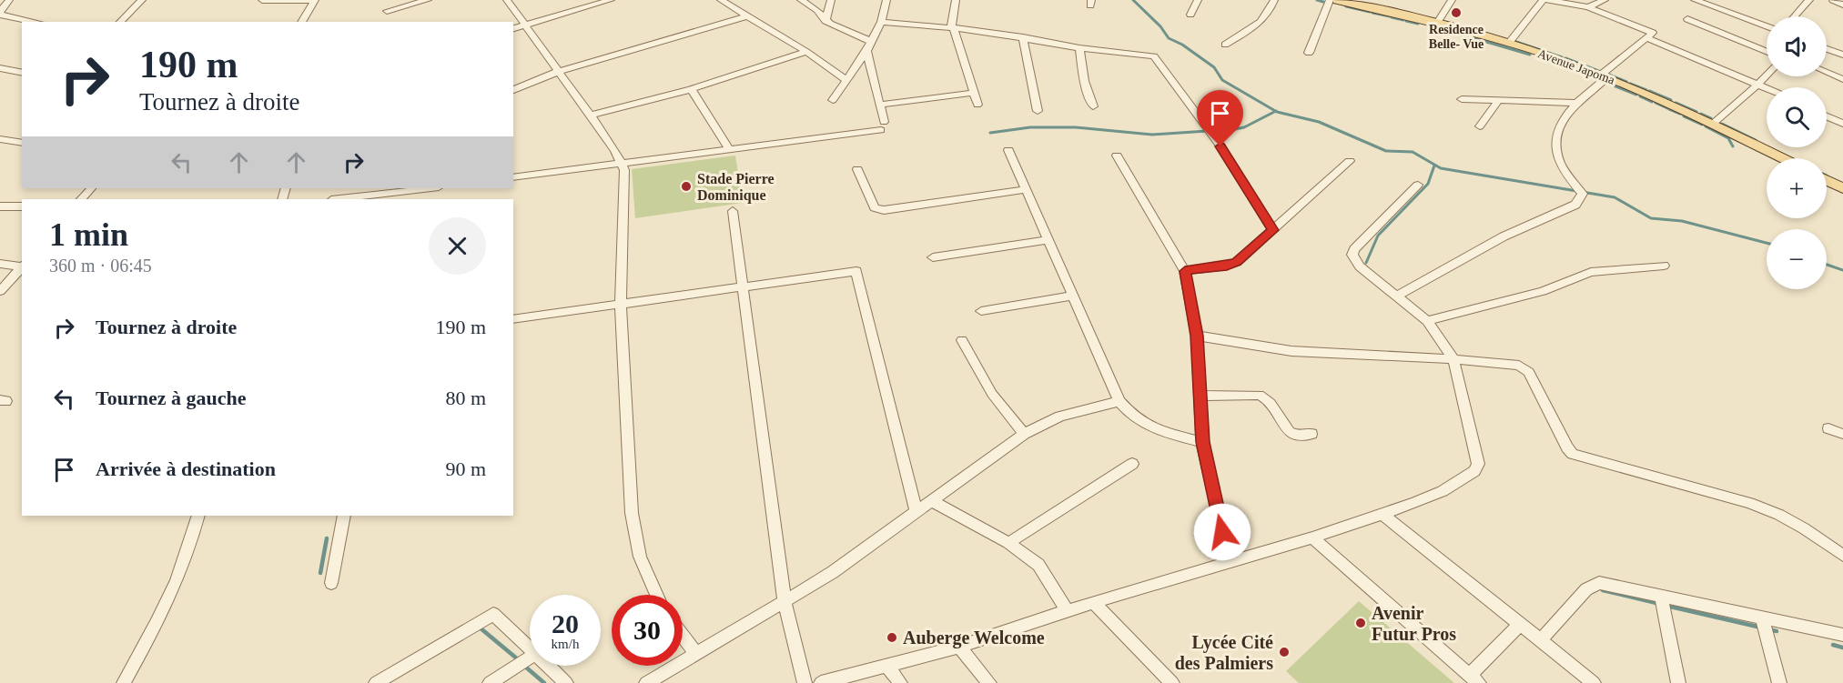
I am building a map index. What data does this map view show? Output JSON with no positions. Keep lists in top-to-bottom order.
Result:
{
  "streets": {
    "main road": ["Avenue Japoma"]
  },
  "places": [
    "Residence Belle- Vue",
    "Stade Pierre Dominique",
    "Avenir Futur Pros",
    "Auberge Welcome",
    "Lycée Cité des Palmiers"
  ],
  "page": {
    "map_buttons": ["+", "−"],
    "turn": ["190 m", "Tournez à droite"],
    "heading": ["1 min", "360 m · 06:45"],
    "list": [
      {
        "name": "Tournez à droite",
        "value": "190 m"
      },
      {
        "name": "Tournez à gauche",
        "value": "80 m"
      },
      {
        "name": "Arrivée à destination",
        "value": "90 m"
      }
    ],
    "speed": "20 km/h",
    "limit": "30"
  }
}
